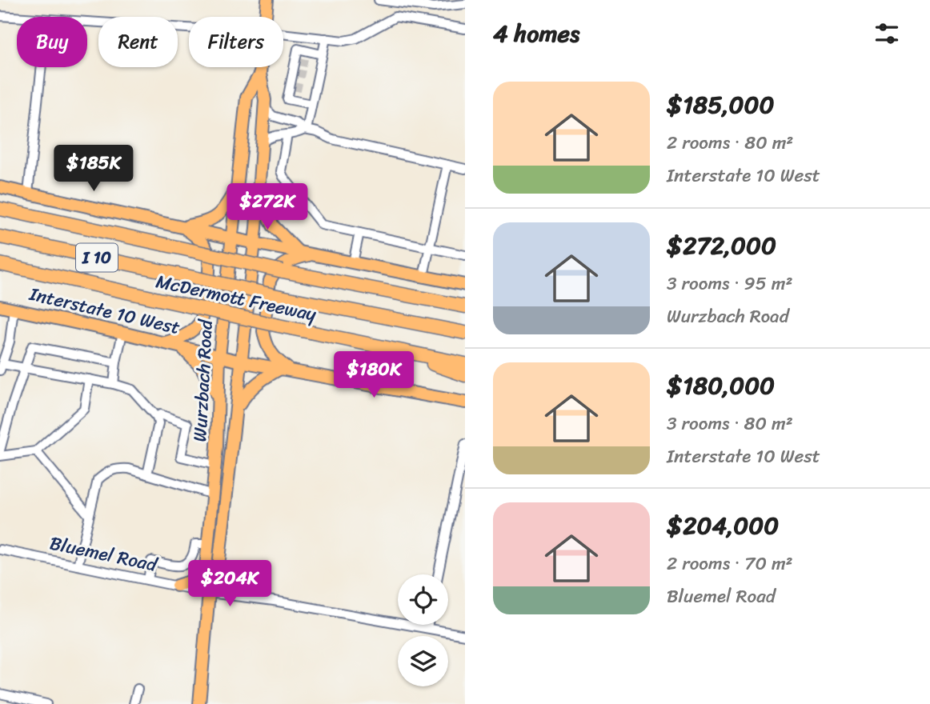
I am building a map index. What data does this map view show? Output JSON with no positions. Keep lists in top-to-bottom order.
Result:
{
  "streets": {
    "highway": ["I 10", "McDermott Freeway"],
    "main road": ["Interstate 10 West", "Wurzbach Road"],
    "street": ["Bluemel Road"]
  },
  "crossings": [
    ["Interstate 10 West", "Wurzbach Road"],
    ["Wurzbach Road", "Bluemel Road"]
  ],
  "page": {
    "heading": "4 homes",
    "chip": ["Buy", "Rent", "Filters"],
    "list": [
      {
        "name": "$185,000",
        "note": "2 rooms · 80 m² · Interstate 10 West"
      },
      {
        "name": "$272,000",
        "note": "3 rooms · 95 m² · Wurzbach Road"
      },
      {
        "name": "$180,000",
        "note": "3 rooms · 80 m² · Interstate 10 West"
      },
      {
        "name": "$204,000",
        "note": "2 rooms · 70 m² · Bluemel Road"
      }
    ],
    "price": [
      "$185K",
      "$272K",
      "$180K",
      "$204K"
    ]
  }
}
